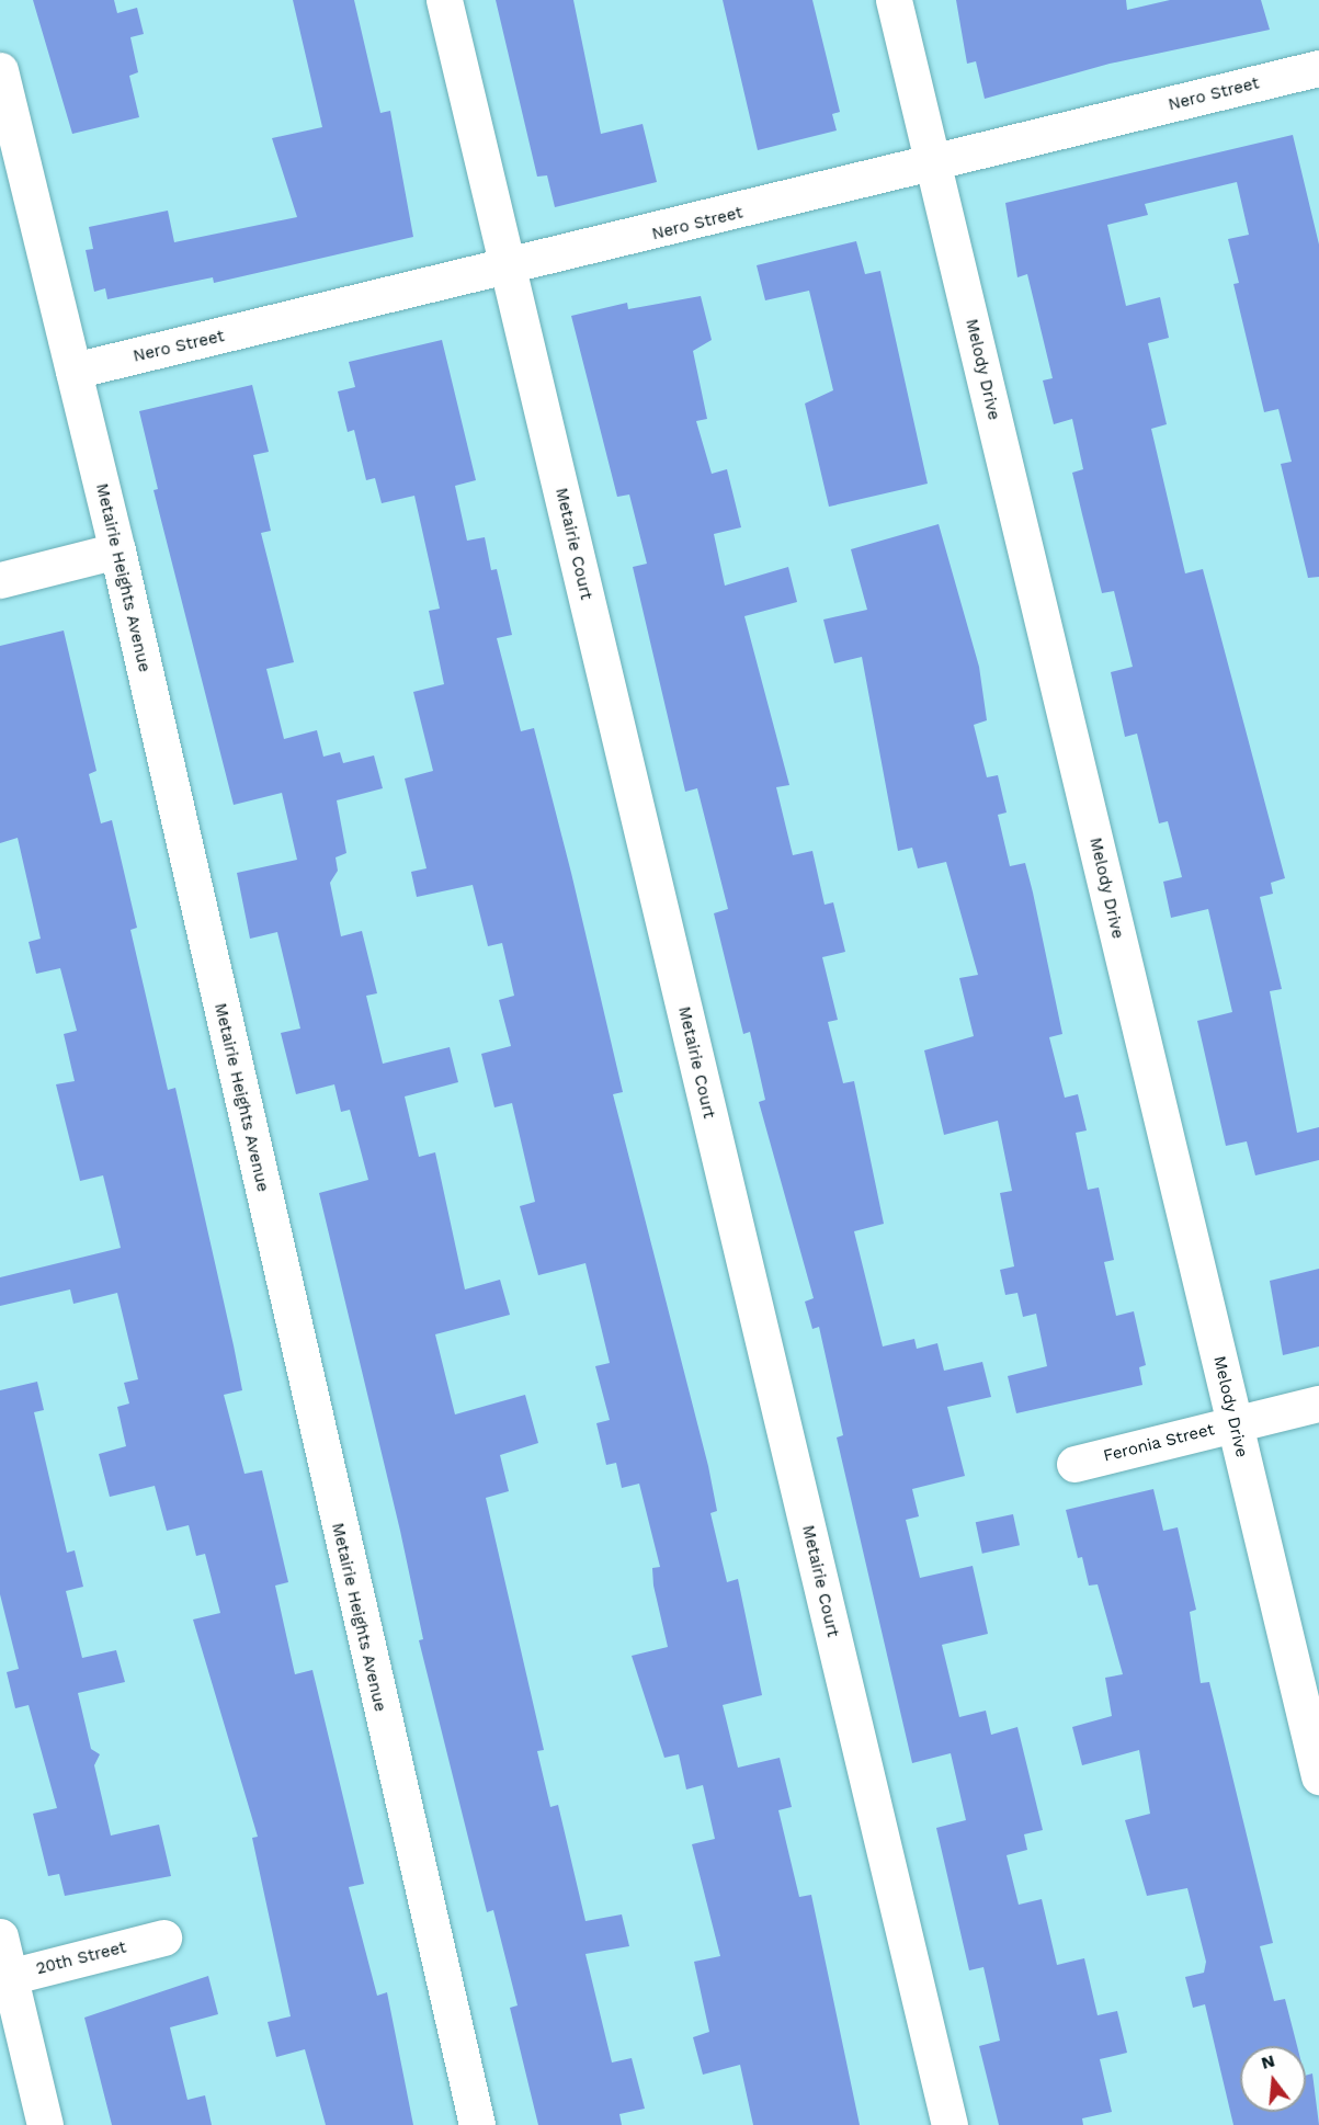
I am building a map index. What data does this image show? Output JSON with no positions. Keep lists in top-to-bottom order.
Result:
{
  "streets": {
    "street": [
      "Nero Street",
      "Melody Drive",
      "Metairie Court",
      "Metairie Heights Avenue",
      "Feronia Street",
      "20th Street"
    ]
  },
  "crossings": [
    ["Nero Street", "Melody Drive"],
    ["Nero Street", "Metairie Court"],
    ["Nero Street", "Metairie Heights Avenue"],
    ["Melody Drive", "Feronia Street"]
  ],
  "north": "top"
}
